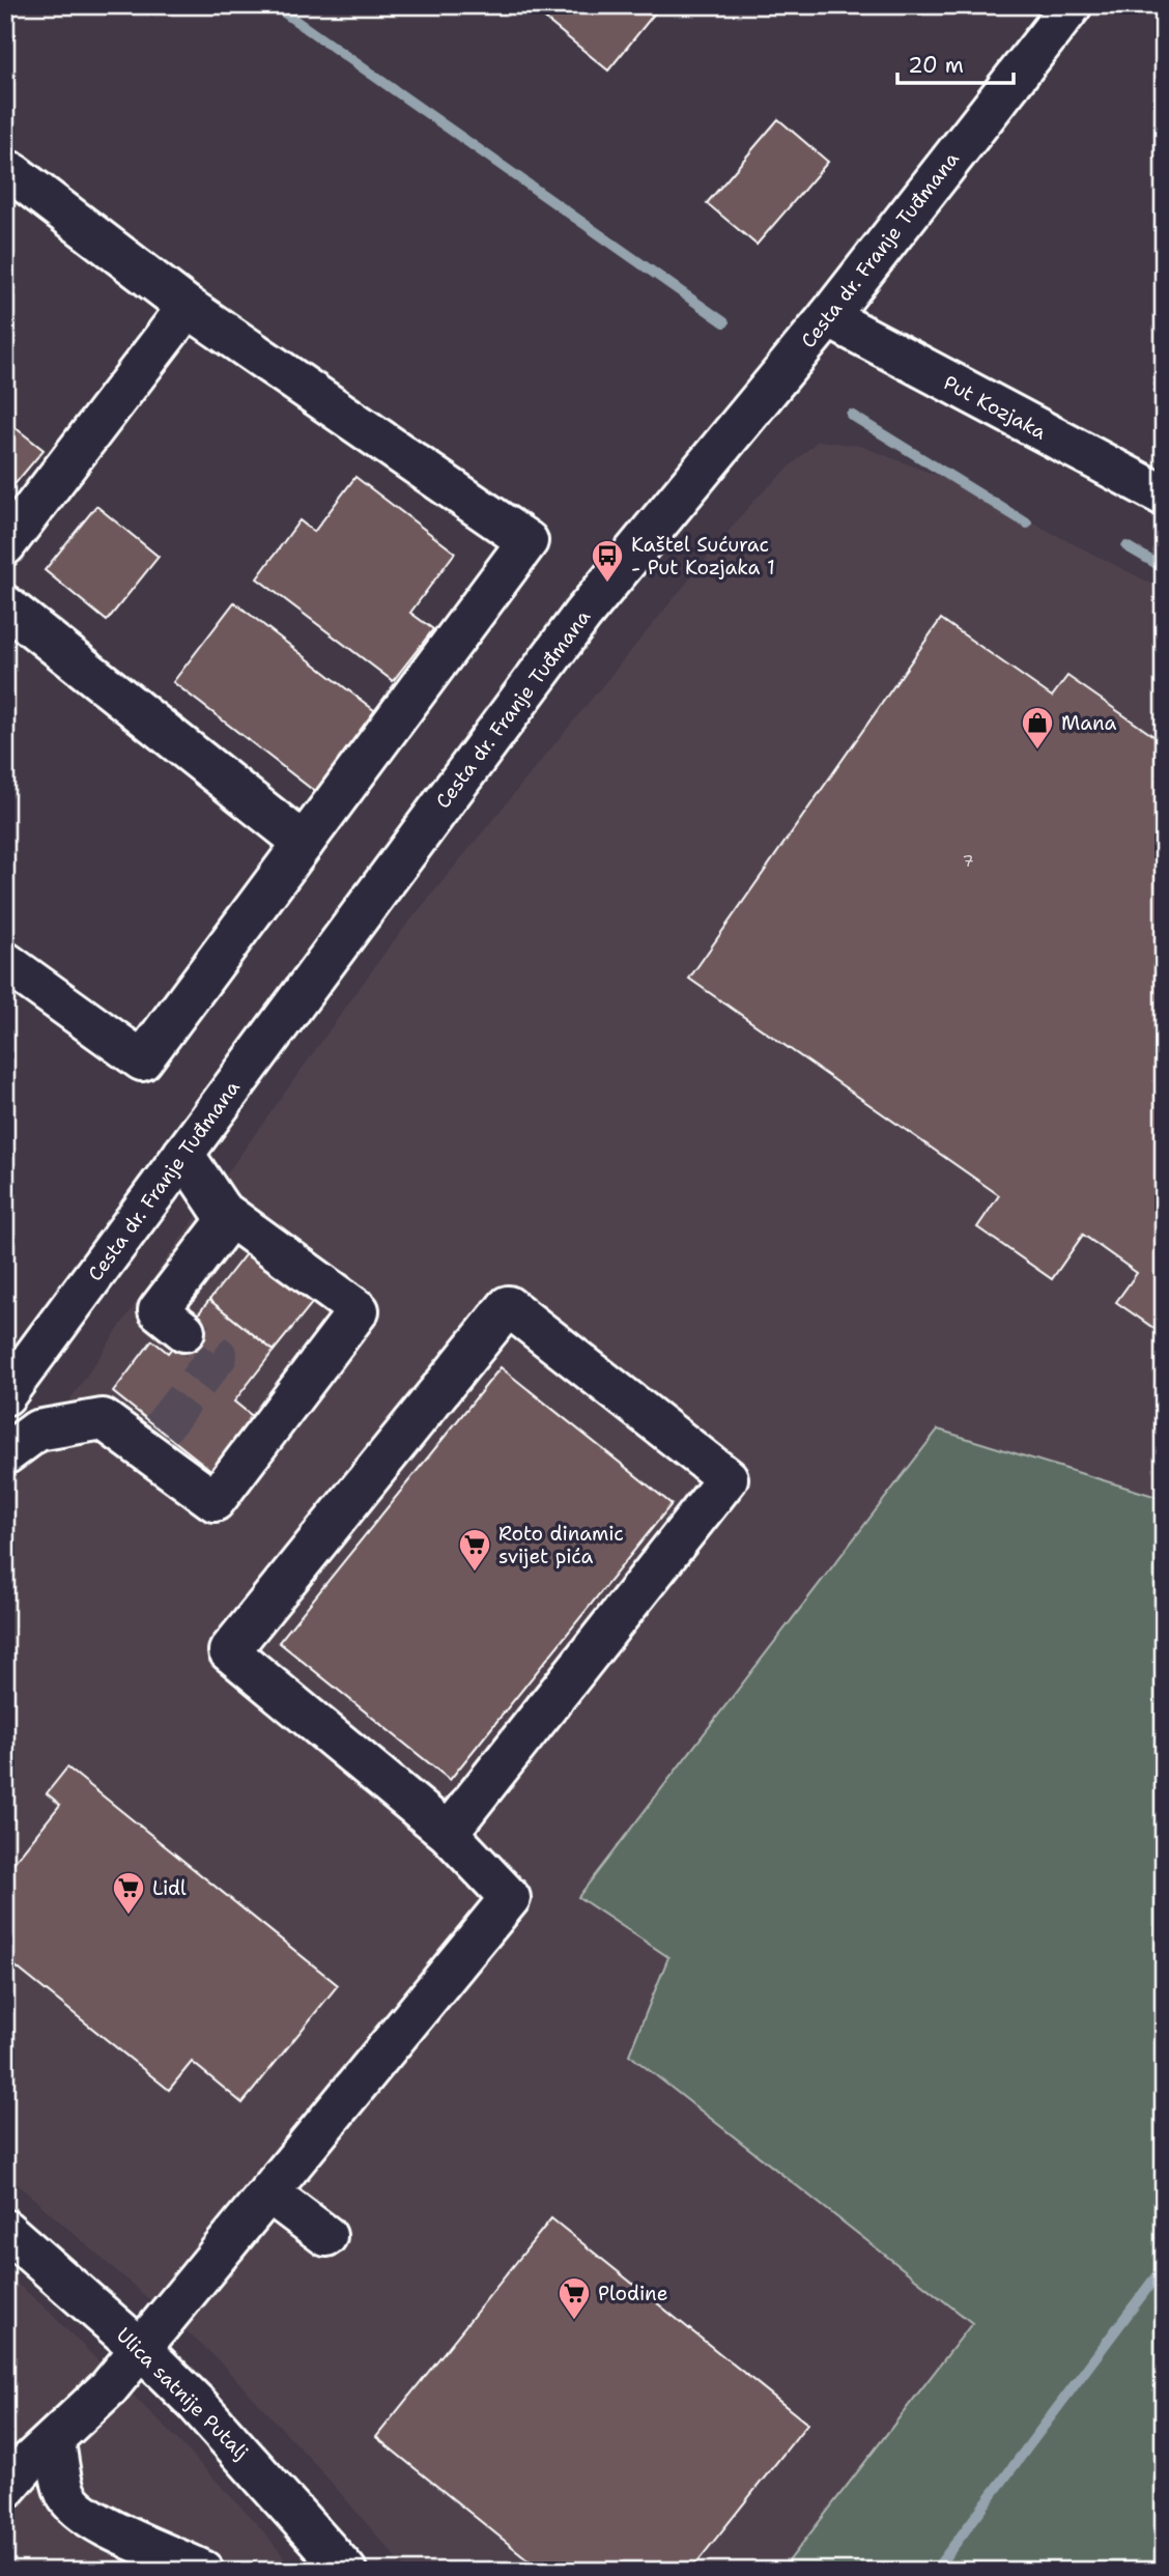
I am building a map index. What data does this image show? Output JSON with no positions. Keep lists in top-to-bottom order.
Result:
{
  "streets": {
    "main road": ["Cesta dr. Franje Tuđmana", "Put Kozjaka", "Ulica satnije Putalj"]
  },
  "crossings": [
    ["Cesta dr. Franje Tuđmana", "Put Kozjaka"]
  ],
  "places": {
    "bus stop": ["Kaštel Sućurac - Put Kozjaka 1"],
    "shop": ["Mana"],
    "supermarket": ["Roto dinamic svijet pića", "Lidl", "Plodine"]
  },
  "house_numbers": ["7"],
  "scale_bar": "20 m"
}
